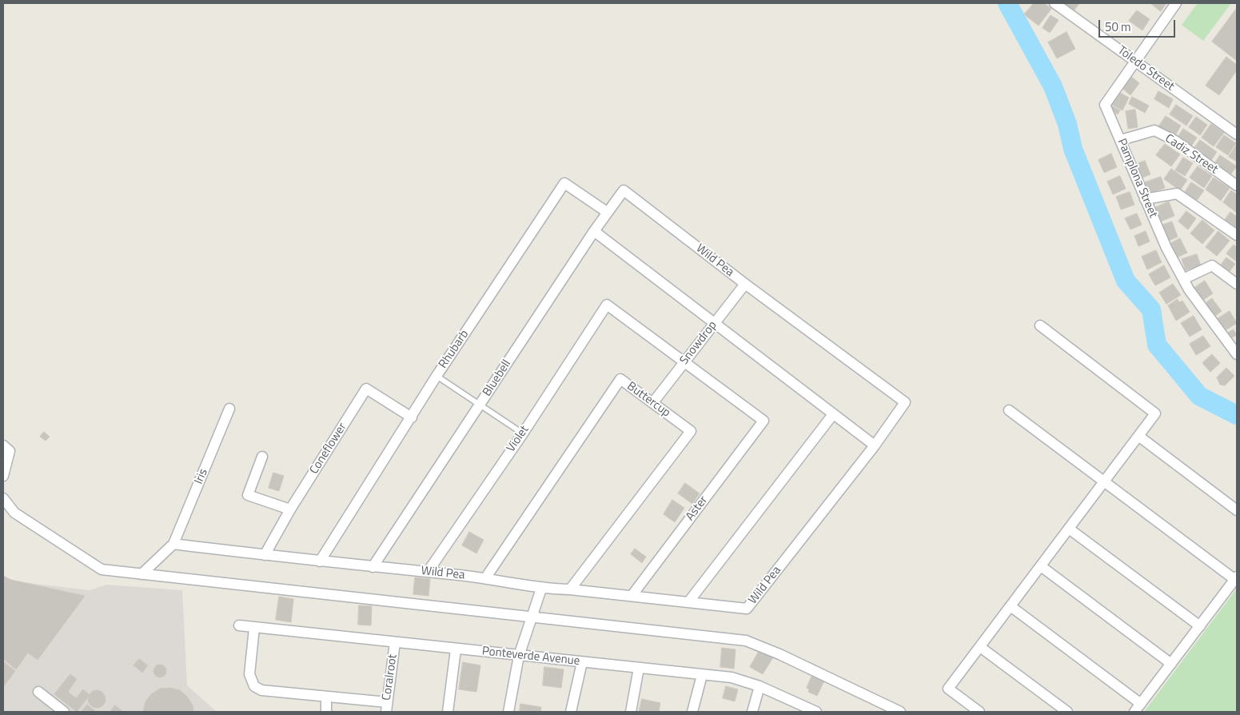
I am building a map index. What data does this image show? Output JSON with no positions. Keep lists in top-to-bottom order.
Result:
{
  "streets": {
    "street": [
      "Toledo Street",
      "Cadiz Street",
      "Pamplona Street",
      "Wild Pea",
      "Snowdrop",
      "Rhubarb",
      "Bluebell",
      "Buttercup",
      "Violet",
      "Coneflower",
      "Iris",
      "Aster",
      "Ponteverde Avenue",
      "Coralroot"
    ]
  },
  "crossings": [
    ["Toledo Street", "Pamplona Street"],
    ["Cadiz Street", "Pamplona Street"],
    ["Wild Pea", "Snowdrop"],
    ["Wild Pea", "Rhubarb"],
    ["Wild Pea", "Bluebell"],
    ["Wild Pea", "Buttercup"],
    ["Wild Pea", "Violet"],
    ["Wild Pea", "Coneflower"],
    ["Wild Pea", "Iris"],
    ["Wild Pea", "Aster"],
    ["Snowdrop", "Buttercup"],
    ["Snowdrop", "Violet"],
    ["Snowdrop", "Aster"],
    ["Rhubarb", "Bluebell"],
    ["Rhubarb", "Coneflower"],
    ["Violet", "Aster"],
    ["Ponteverde Avenue", "Coralroot"]
  ],
  "scale_bar": "50 m"
}
